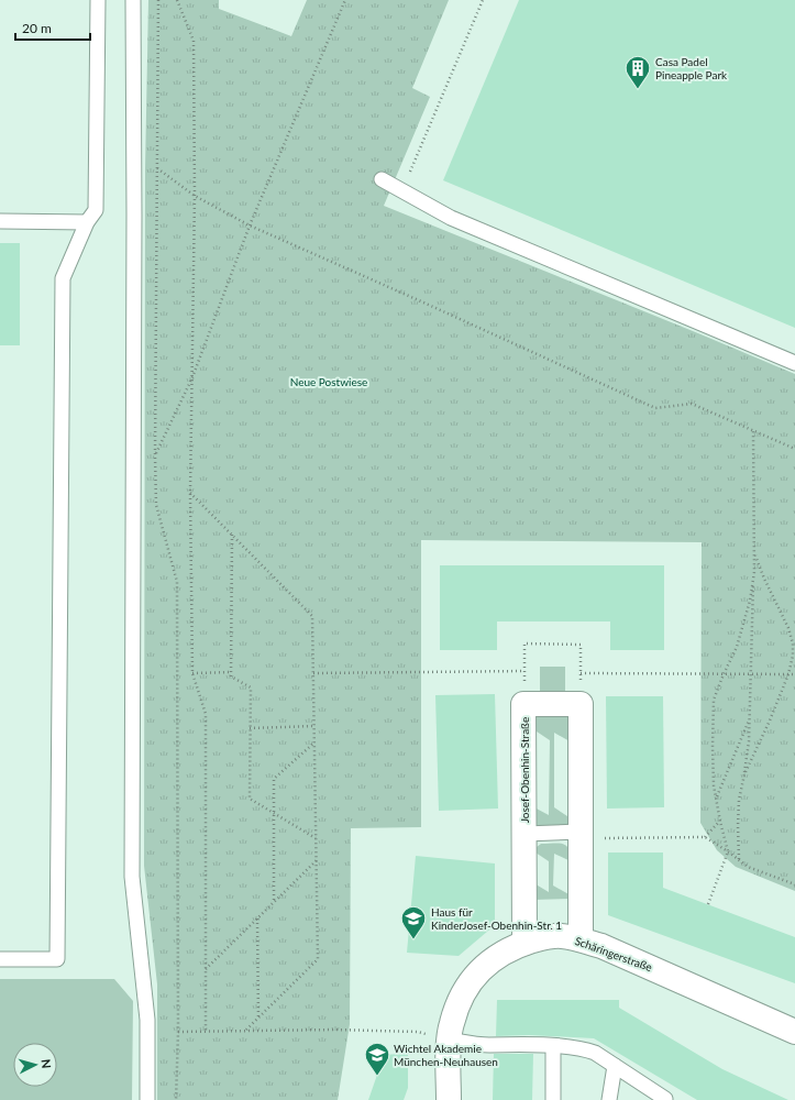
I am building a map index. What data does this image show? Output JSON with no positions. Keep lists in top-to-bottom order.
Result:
{
  "streets": {
    "street": ["Josef-Obenhin-Straße", "Schäringerstraße"]
  },
  "crossings": [
    ["Josef-Obenhin-Straße", "Schäringerstraße"]
  ],
  "parks": ["Neue Postwiese"],
  "places": {
    "building": ["Casa Padel Pineapple Park"],
    "school or university": ["Haus für KinderJosef-Obenhin-Str. 1", "Wichtel Akademie München-Neuhausen"]
  },
  "scale_bar": "20 m",
  "north": "right"
}
